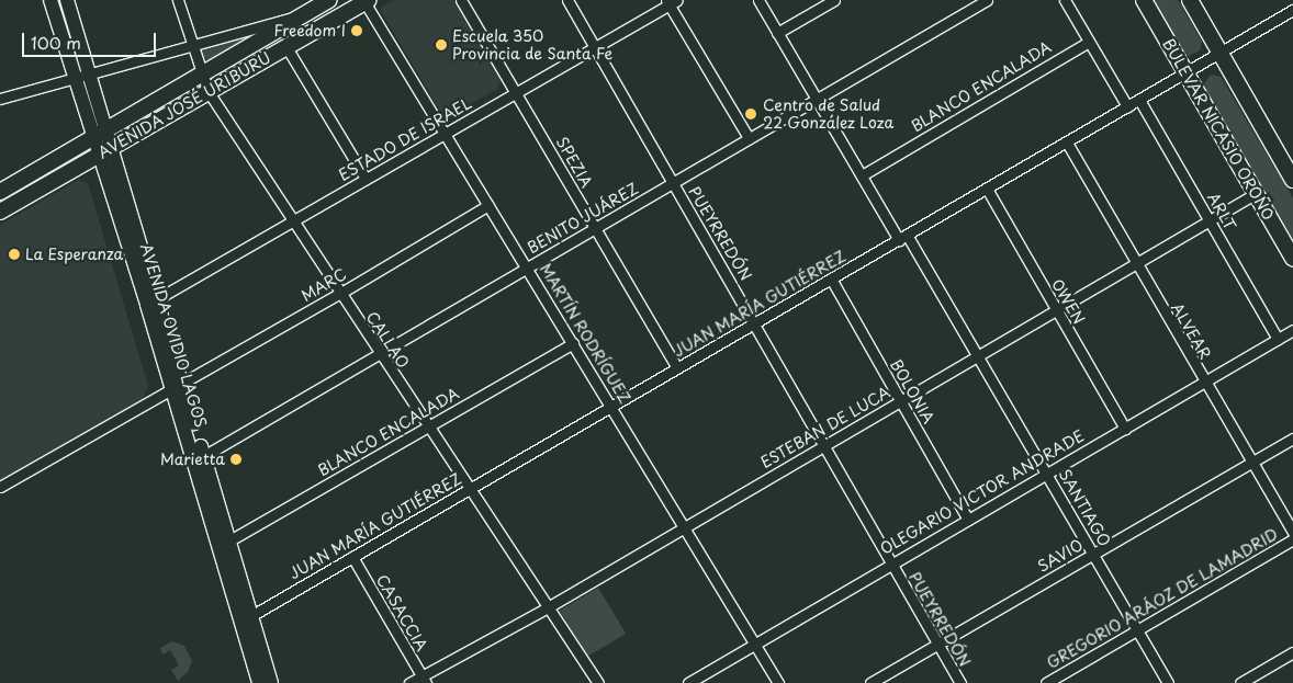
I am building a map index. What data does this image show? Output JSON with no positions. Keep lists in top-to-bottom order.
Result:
{
  "streets": {
    "main road": ["AVENIDA JOSÉ URIBURU", "BULEVAR NICASIO OROÑO", "AVENIDA OVIDIO LAGOS"],
    "street": [
      "BLANCO ENCALADA",
      "ESTADO DE ISRAEL",
      "SPEZIA",
      "ARLT",
      "BENITO JUÁREZ",
      "PUEYRREDÓN",
      "MARC",
      "OWEN",
      "JUAN MARÍA GUTIÉRREZ",
      "ALVEAR",
      "MARTÍN RODRÍGUEZ",
      "CALLAO",
      "BOLONIA",
      "ESTEBAN DE LUCA",
      "OLEGARIO VICTOR ANDRADE",
      "SANTIAGO",
      "SAVIO",
      "GREGORIO ARÁOZ DE LAMADRID",
      "CASACCIA"
    ]
  },
  "crossings": [
    ["BLANCO ENCALADA", "MARTÍN RODRÍGUEZ"],
    ["BLANCO ENCALADA", "AVENIDA OVIDIO LAGOS"],
    ["BLANCO ENCALADA", "CALLAO"],
    ["BLANCO ENCALADA", "SANTIAGO"],
    ["AVENIDA JOSÉ URIBURU", "MARTÍN RODRÍGUEZ"],
    ["AVENIDA JOSÉ URIBURU", "AVENIDA OVIDIO LAGOS"],
    ["AVENIDA JOSÉ URIBURU", "CALLAO"],
    ["BULEVAR NICASIO OROÑO", "JUAN MARÍA GUTIÉRREZ"],
    ["BULEVAR NICASIO OROÑO", "ESTEBAN DE LUCA"],
    ["ESTADO DE ISRAEL", "SPEZIA"],
    ["ESTADO DE ISRAEL", "PUEYRREDÓN"],
    ["ESTADO DE ISRAEL", "MARTÍN RODRÍGUEZ"],
    ["ESTADO DE ISRAEL", "AVENIDA OVIDIO LAGOS"],
    ["ESTADO DE ISRAEL", "CALLAO"],
    ["SPEZIA", "BENITO JUÁREZ"],
    ["SPEZIA", "JUAN MARÍA GUTIÉRREZ"],
    ["ARLT", "JUAN MARÍA GUTIÉRREZ"],
    ["ARLT", "ESTEBAN DE LUCA"],
    ["ARLT", "OLEGARIO VICTOR ANDRADE"],
    ["BENITO JUÁREZ", "PUEYRREDÓN"],
    ["BENITO JUÁREZ", "MARTÍN RODRÍGUEZ"],
    ["BENITO JUÁREZ", "AVENIDA OVIDIO LAGOS"],
    ["BENITO JUÁREZ", "CALLAO"],
    ["BENITO JUÁREZ", "SANTIAGO"],
    ["PUEYRREDÓN", "JUAN MARÍA GUTIÉRREZ"],
    ["PUEYRREDÓN", "ESTEBAN DE LUCA"],
    ["PUEYRREDÓN", "OLEGARIO VICTOR ANDRADE"],
    ["PUEYRREDÓN", "SAVIO"],
    ["MARC", "MARTÍN RODRÍGUEZ"],
    ["MARC", "AVENIDA OVIDIO LAGOS"],
    ["MARC", "CALLAO"],
    ["OWEN", "JUAN MARÍA GUTIÉRREZ"],
    ["OWEN", "ESTEBAN DE LUCA"],
    ["OWEN", "OLEGARIO VICTOR ANDRADE"],
    ["JUAN MARÍA GUTIÉRREZ", "ALVEAR"],
    ["JUAN MARÍA GUTIÉRREZ", "MARTÍN RODRÍGUEZ"],
    ["JUAN MARÍA GUTIÉRREZ", "AVENIDA OVIDIO LAGOS"],
    ["JUAN MARÍA GUTIÉRREZ", "CALLAO"],
    ["JUAN MARÍA GUTIÉRREZ", "BOLONIA"],
    ["JUAN MARÍA GUTIÉRREZ", "SANTIAGO"],
    ["JUAN MARÍA GUTIÉRREZ", "CASACCIA"],
    ["ALVEAR", "ESTEBAN DE LUCA"],
    ["ALVEAR", "OLEGARIO VICTOR ANDRADE"],
    ["ALVEAR", "SAVIO"],
    ["MARTÍN RODRÍGUEZ", "ESTEBAN DE LUCA"],
    ["MARTÍN RODRÍGUEZ", "OLEGARIO VICTOR ANDRADE"],
    ["CALLAO", "ESTEBAN DE LUCA"],
    ["BOLONIA", "ESTEBAN DE LUCA"],
    ["BOLONIA", "OLEGARIO VICTOR ANDRADE"],
    ["ESTEBAN DE LUCA", "SANTIAGO"],
    ["ESTEBAN DE LUCA", "CASACCIA"],
    ["OLEGARIO VICTOR ANDRADE", "SANTIAGO"],
    ["SANTIAGO", "SAVIO"],
    ["SANTIAGO", "GREGORIO ARÁOZ DE LAMADRID"]
  ],
  "places": [
    "Freedom I",
    "Escuela 350 Provincia de Santa Fe",
    "Centro de Salud 22 González Loza",
    "La Esperanza",
    "Marietta"
  ],
  "scale_bar": "100 m"
}
